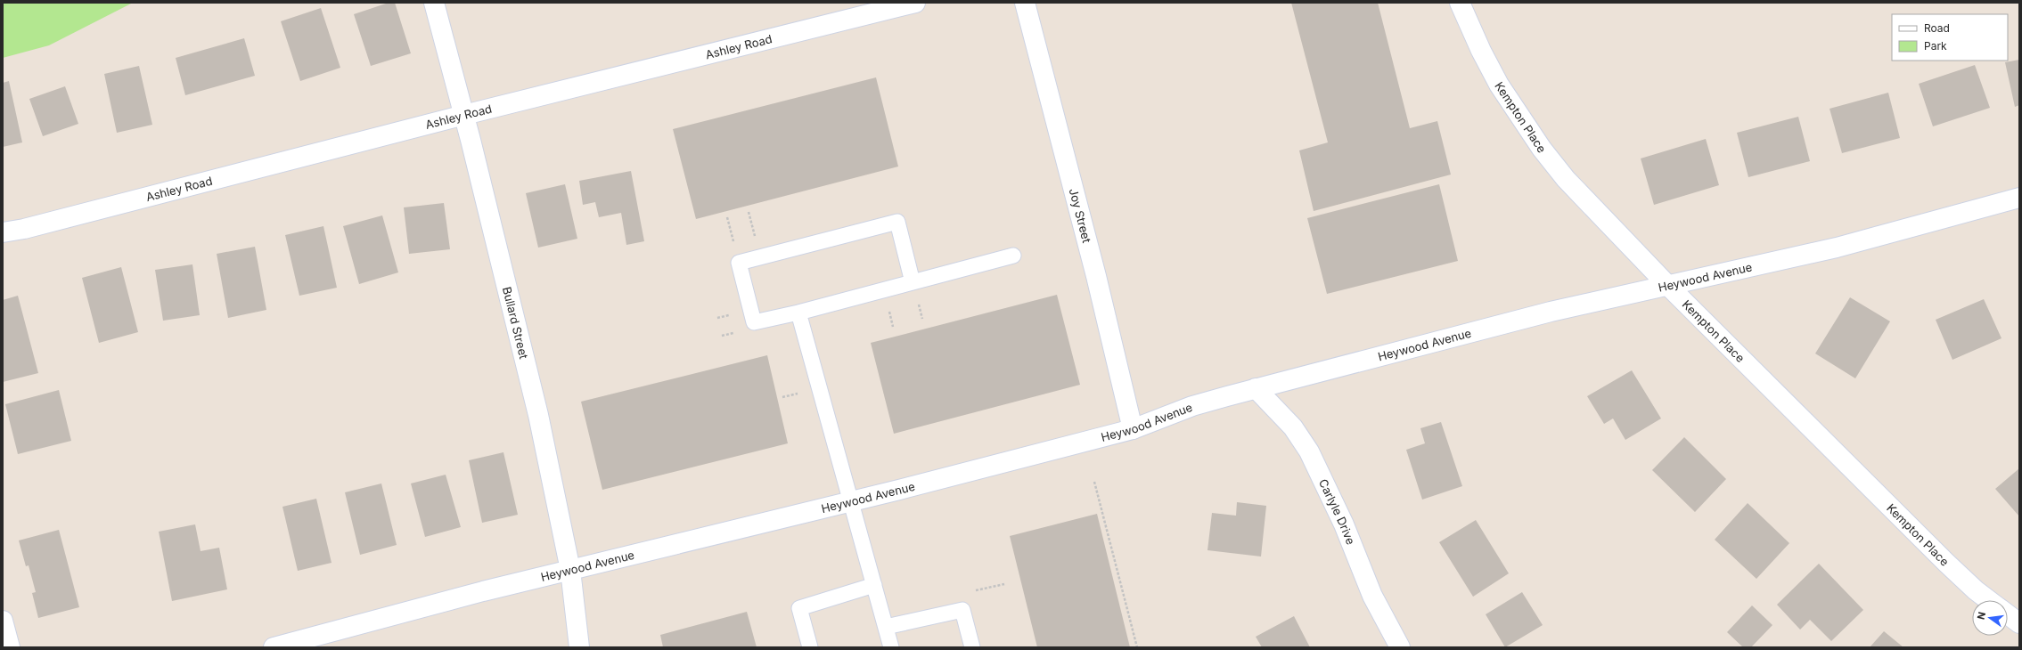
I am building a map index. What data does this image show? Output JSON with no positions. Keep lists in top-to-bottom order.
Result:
{
  "streets": {
    "street": [
      "Ashley Road",
      "Kempton Place",
      "Joy Street",
      "Heywood Avenue",
      "Bullard Street",
      "Carlyle Drive"
    ]
  },
  "crossings": [
    ["Ashley Road", "Bullard Street"],
    ["Kempton Place", "Heywood Avenue"],
    ["Joy Street", "Heywood Avenue"],
    ["Heywood Avenue", "Bullard Street"],
    ["Heywood Avenue", "Carlyle Drive"]
  ],
  "legend": ["Road", "Park"],
  "north": "left"
}
